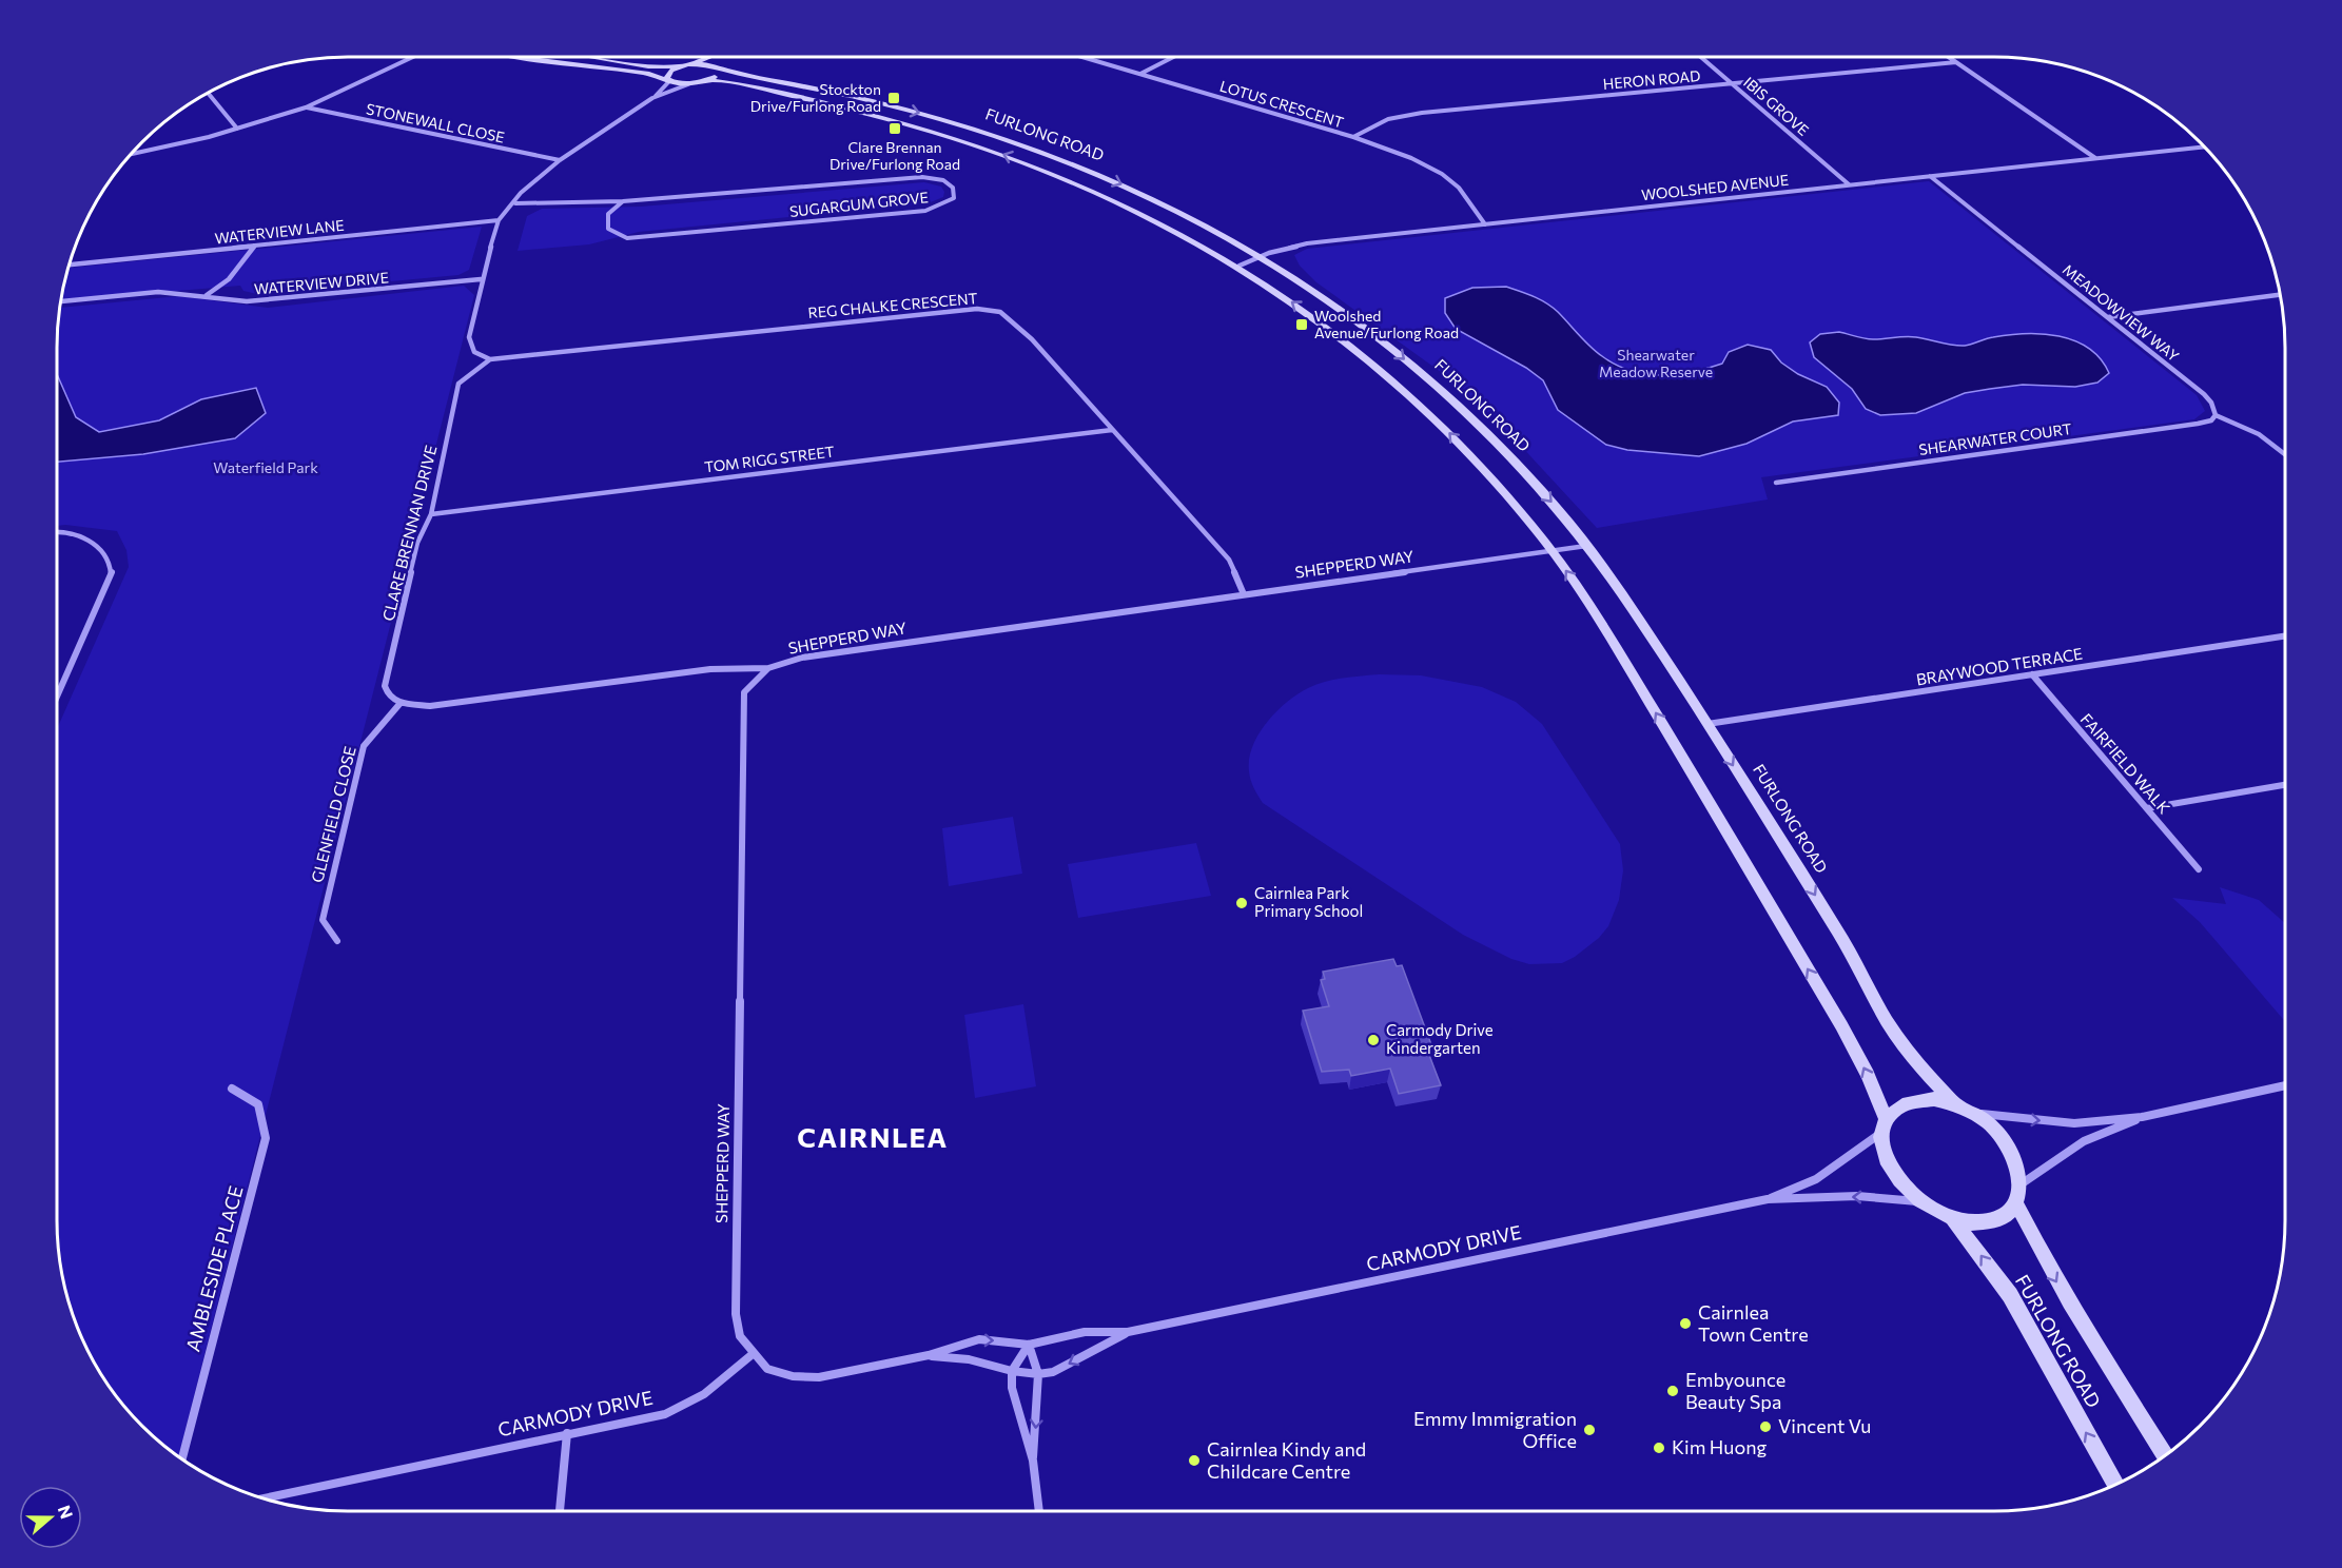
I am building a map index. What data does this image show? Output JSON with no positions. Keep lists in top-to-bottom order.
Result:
{
  "streets": {
    "main road": ["FURLONG ROAD"],
    "street": [
      "HERON ROAD",
      "LOTUS CRESCENT",
      "IBIS GROVE",
      "STONEWALL CLOSE",
      "WOOLSHED AVENUE",
      "SUGARGUM GROVE",
      "WATERVIEW LANE",
      "WATERVIEW DRIVE",
      "REG CHALKE CRESCENT",
      "MEADOWVIEW WAY",
      "SHEARWATER COURT",
      "TOM RIGG STREET",
      "CLARE BRENNAN DRIVE",
      "SHEPPERD WAY",
      "BRAYWOOD TERRACE",
      "FAIRFIELD WALK",
      "GLENFIELD CLOSE",
      "CARMODY DRIVE",
      "AMBLESIDE PLACE"
    ]
  },
  "crossings": [
    ["HERON ROAD", "LOTUS CRESCENT"],
    ["HERON ROAD", "IBIS GROVE"],
    ["LOTUS CRESCENT", "WOOLSHED AVENUE"],
    ["IBIS GROVE", "WOOLSHED AVENUE"],
    ["FURLONG ROAD", "WOOLSHED AVENUE"],
    ["FURLONG ROAD", "SHEPPERD WAY"],
    ["FURLONG ROAD", "BRAYWOOD TERRACE"],
    ["FURLONG ROAD", "CARMODY DRIVE"],
    ["WOOLSHED AVENUE", "MEADOWVIEW WAY"],
    ["REG CHALKE CRESCENT", "TOM RIGG STREET"],
    ["REG CHALKE CRESCENT", "CLARE BRENNAN DRIVE"],
    ["REG CHALKE CRESCENT", "SHEPPERD WAY"],
    ["MEADOWVIEW WAY", "SHEARWATER COURT"],
    ["TOM RIGG STREET", "CLARE BRENNAN DRIVE"],
    ["CLARE BRENNAN DRIVE", "GLENFIELD CLOSE"],
    ["SHEPPERD WAY", "CARMODY DRIVE"],
    ["BRAYWOOD TERRACE", "FAIRFIELD WALK"]
  ],
  "districts": ["CAIRNLEA"],
  "parks": ["Shearwater Meadow Reserve", "Waterfield Park"],
  "places": {
    "transit": ["Stockton Drive/Furlong Road", "Clare Brennan Drive/Furlong Road", "Woolshed Avenue/Furlong Road"],
    "other": [
      "Cairnlea Park Primary School",
      "Carmody Drive Kindergarten",
      "Cairnlea Town Centre",
      "Embyounce Beauty Spa",
      "Vincent Vu",
      "Emmy Immigration Office",
      "Kim Huong",
      "Cairnlea Kindy and Childcare Centre"
    ]
  },
  "north": "right"
}
